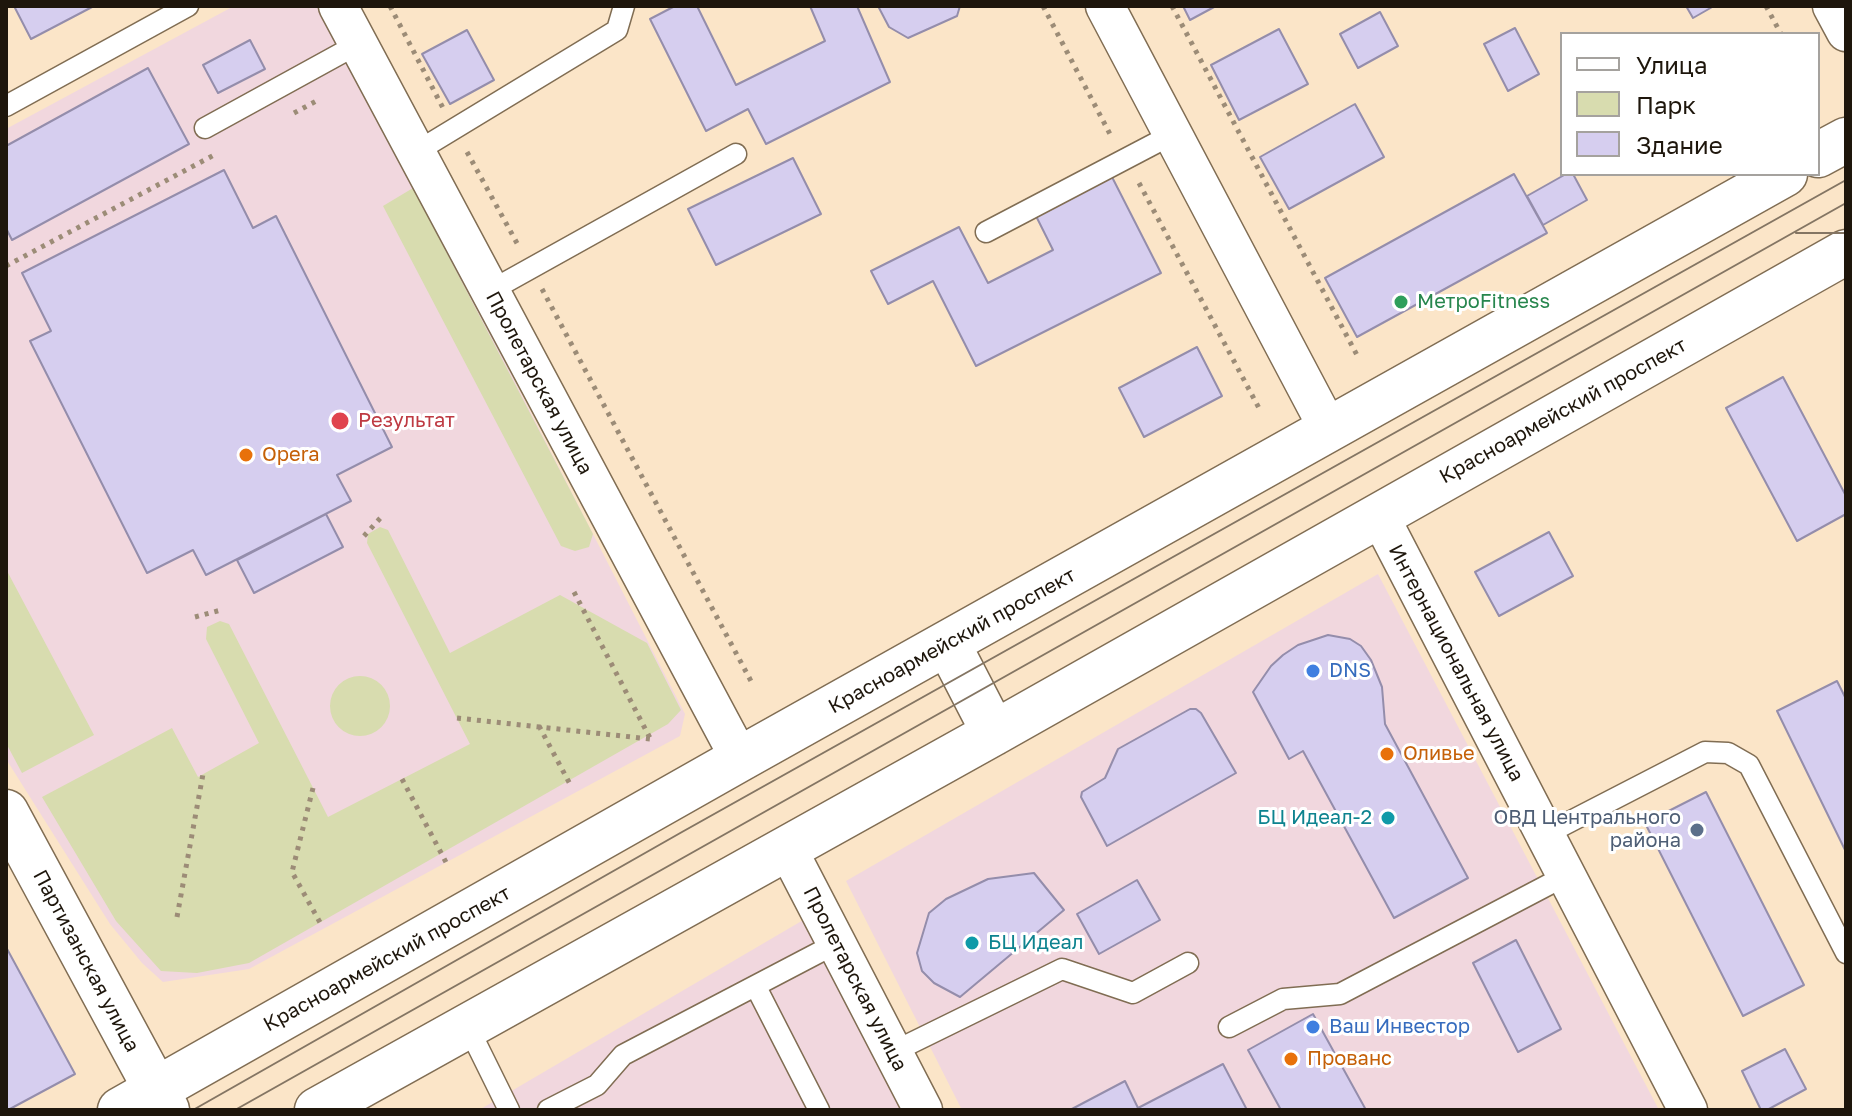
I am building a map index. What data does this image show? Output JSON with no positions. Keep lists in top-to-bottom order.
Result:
{
  "streets": {
    "main road": ["Красноармейский проспект", "Партизанская улица"],
    "street": ["Пролетарская улица", "Интернациональная улица"]
  },
  "crossings": [
    ["Пролетарская улица", "Красноармейский проспект"],
    ["Красноармейский проспект", "Интернациональная улица"],
    ["Красноармейский проспект", "Партизанская улица"]
  ],
  "places": [
    "МетроFitness",
    "Результат",
    "Opera",
    "DNS",
    "Оливье",
    "БЦ Идеал-2",
    "ОВД Центрального района",
    "БЦ Идеал",
    "Ваш Инвестор",
    "Прованс"
  ],
  "legend": ["Улица", "Парк", "Здание"]
}
